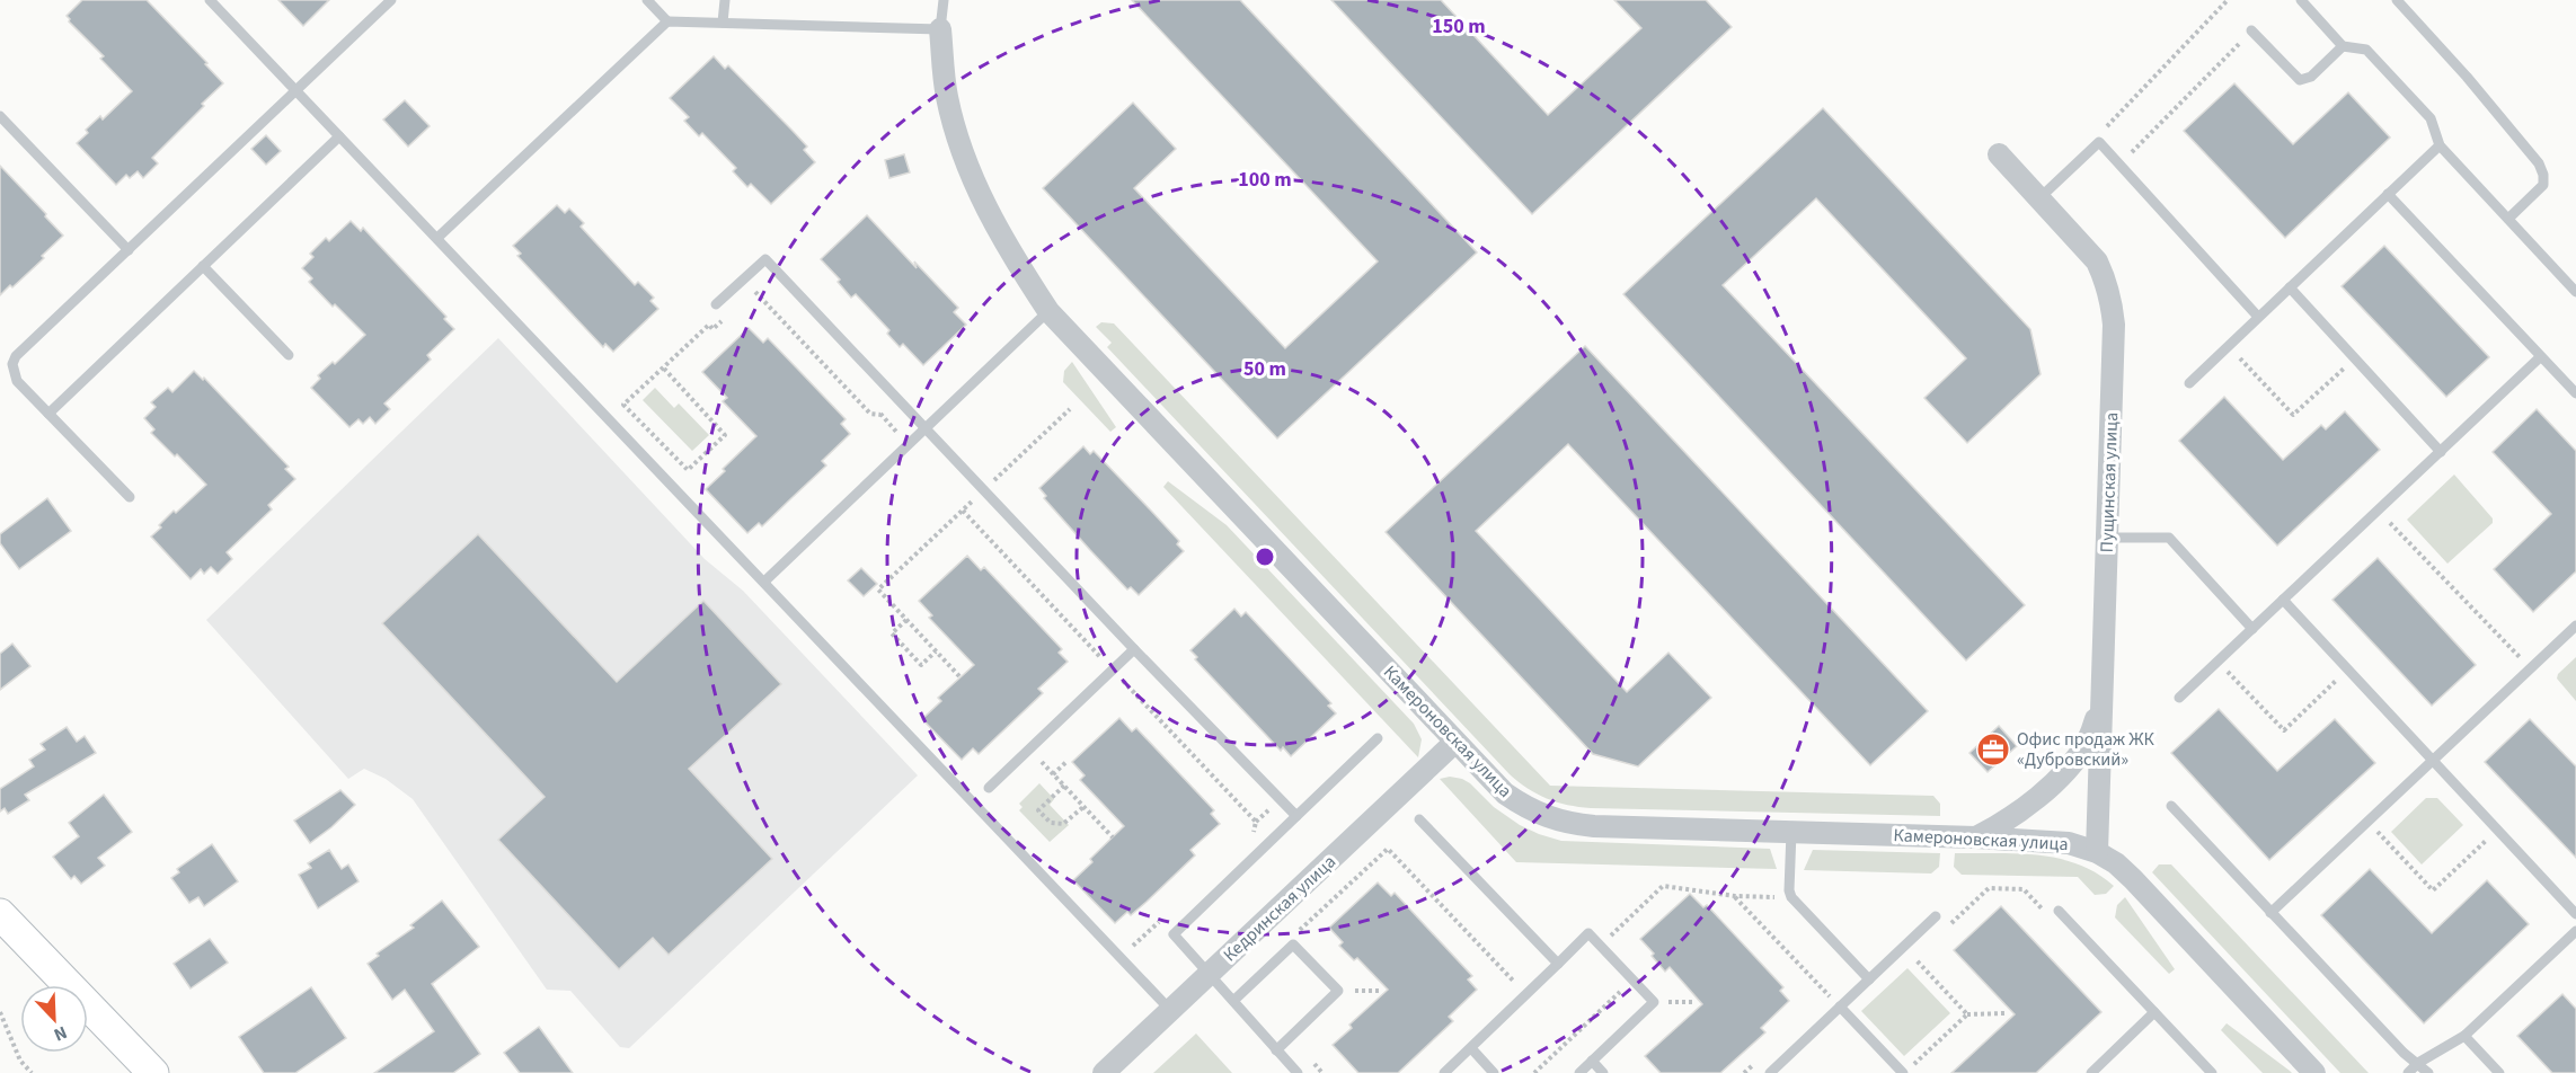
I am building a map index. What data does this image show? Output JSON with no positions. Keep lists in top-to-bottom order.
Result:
{
  "streets": {
    "street": ["Пущинская улица", "Камероновская улица", "Кедринская улица"]
  },
  "crossings": [
    ["Пущинская улица", "Камероновская улица"],
    ["Камероновская улица", "Кедринская улица"]
  ],
  "places": {
    "office": ["Офис продаж ЖК «Дубровский»"]
  },
  "north": "bottom right",
  "rings": ["150 m", "100 m", "50 m"]
}
